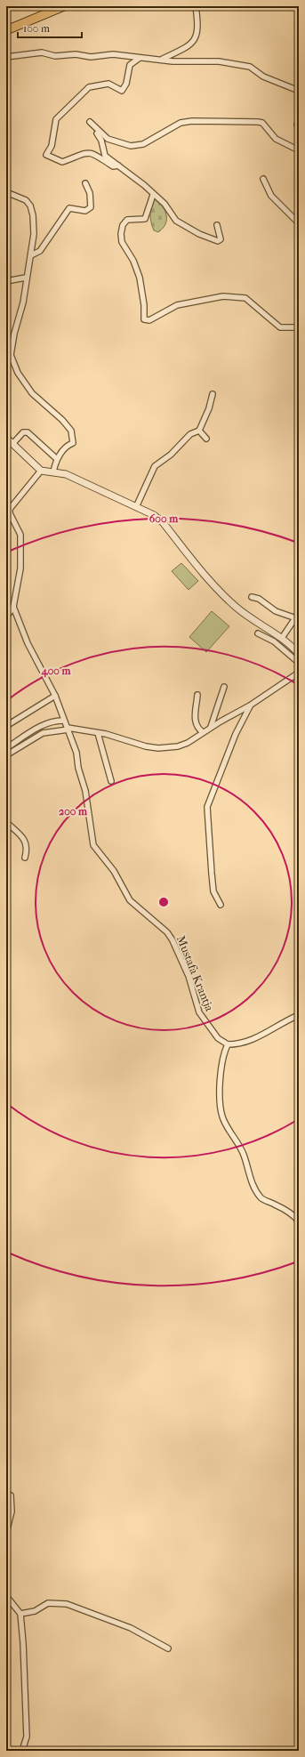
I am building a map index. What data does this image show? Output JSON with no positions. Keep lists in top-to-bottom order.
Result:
{
  "streets": {
    "street": ["Mustafa Krantja"]
  },
  "scale_bar": "100 m",
  "rings": ["600 m", "400 m", "200 m"]
}
